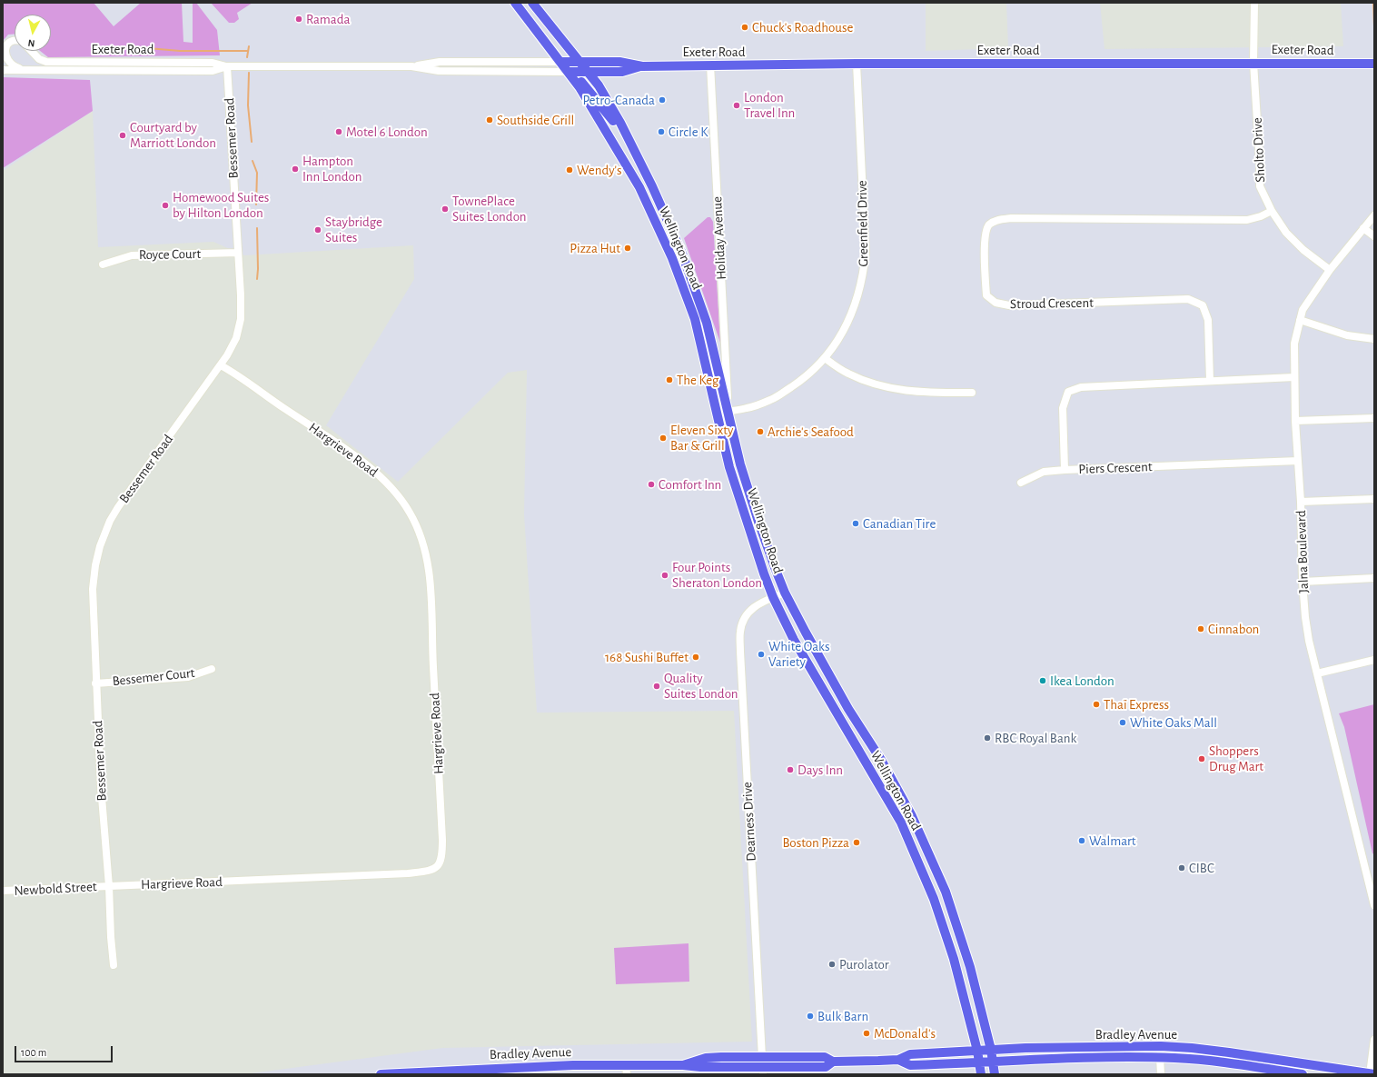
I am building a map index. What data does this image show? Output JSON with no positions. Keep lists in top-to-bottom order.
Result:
{
  "streets": {
    "main road": ["Exeter Road", "Wellington Road", "Bradley Avenue"],
    "street": [
      "Bessemer Road",
      "Sholto Drive",
      "Greenfield Drive",
      "Holiday Avenue",
      "Royce Court",
      "Stroud Crescent",
      "Hargrieve Road",
      "Piers Crescent",
      "Jalna Boulevard",
      "Bessemer Court",
      "Dearness Drive",
      "Newbold Street"
    ]
  },
  "crossings": [
    ["Exeter Road", "Bessemer Road"],
    ["Exeter Road", "Sholto Drive"],
    ["Exeter Road", "Greenfield Drive"],
    ["Exeter Road", "Holiday Avenue"],
    ["Exeter Road", "Wellington Road"],
    ["Bessemer Road", "Royce Court"],
    ["Bessemer Road", "Hargrieve Road"],
    ["Bessemer Road", "Bessemer Court"],
    ["Bessemer Road", "Newbold Street"],
    ["Sholto Drive", "Stroud Crescent"],
    ["Sholto Drive", "Jalna Boulevard"],
    ["Greenfield Drive", "Holiday Avenue"],
    ["Greenfield Drive", "Wellington Road"],
    ["Holiday Avenue", "Wellington Road"],
    ["Wellington Road", "Dearness Drive"],
    ["Wellington Road", "Bradley Avenue"],
    ["Stroud Crescent", "Piers Crescent"],
    ["Hargrieve Road", "Newbold Street"],
    ["Piers Crescent", "Jalna Boulevard"],
    ["Dearness Drive", "Bradley Avenue"]
  ],
  "places": [
    "Ramada",
    "Chuck's Roadhouse",
    "Petro-Canada",
    "London Travel Inn",
    "Southside Grill",
    "Motel 6 London",
    "Circle K",
    "Courtyard by Marriott London",
    "Hampton Inn London",
    "Wendy's",
    "Homewood Suites by Hilton London",
    "TownePlace Suites London",
    "Staybridge Suites",
    "Pizza Hut",
    "The Keg",
    "Archie's Seafood",
    "Eleven Sixty Bar & Grill",
    "Comfort Inn",
    "Canadian Tire",
    "Four Points Sheraton London",
    "Cinnabon",
    "White Oaks Variety",
    "168 Sushi Buffet",
    "Ikea London",
    "Quality Suites London",
    "Thaï Express",
    "White Oaks Mall",
    "RBC Royal Bank",
    "Shoppers Drug Mart",
    "Days Inn",
    "Walmart",
    "Boston Pizza",
    "CIBC",
    "Purolator",
    "Bulk Barn",
    "McDonald's"
  ],
  "scale_bar": "100 m",
  "north": "bottom"
}
